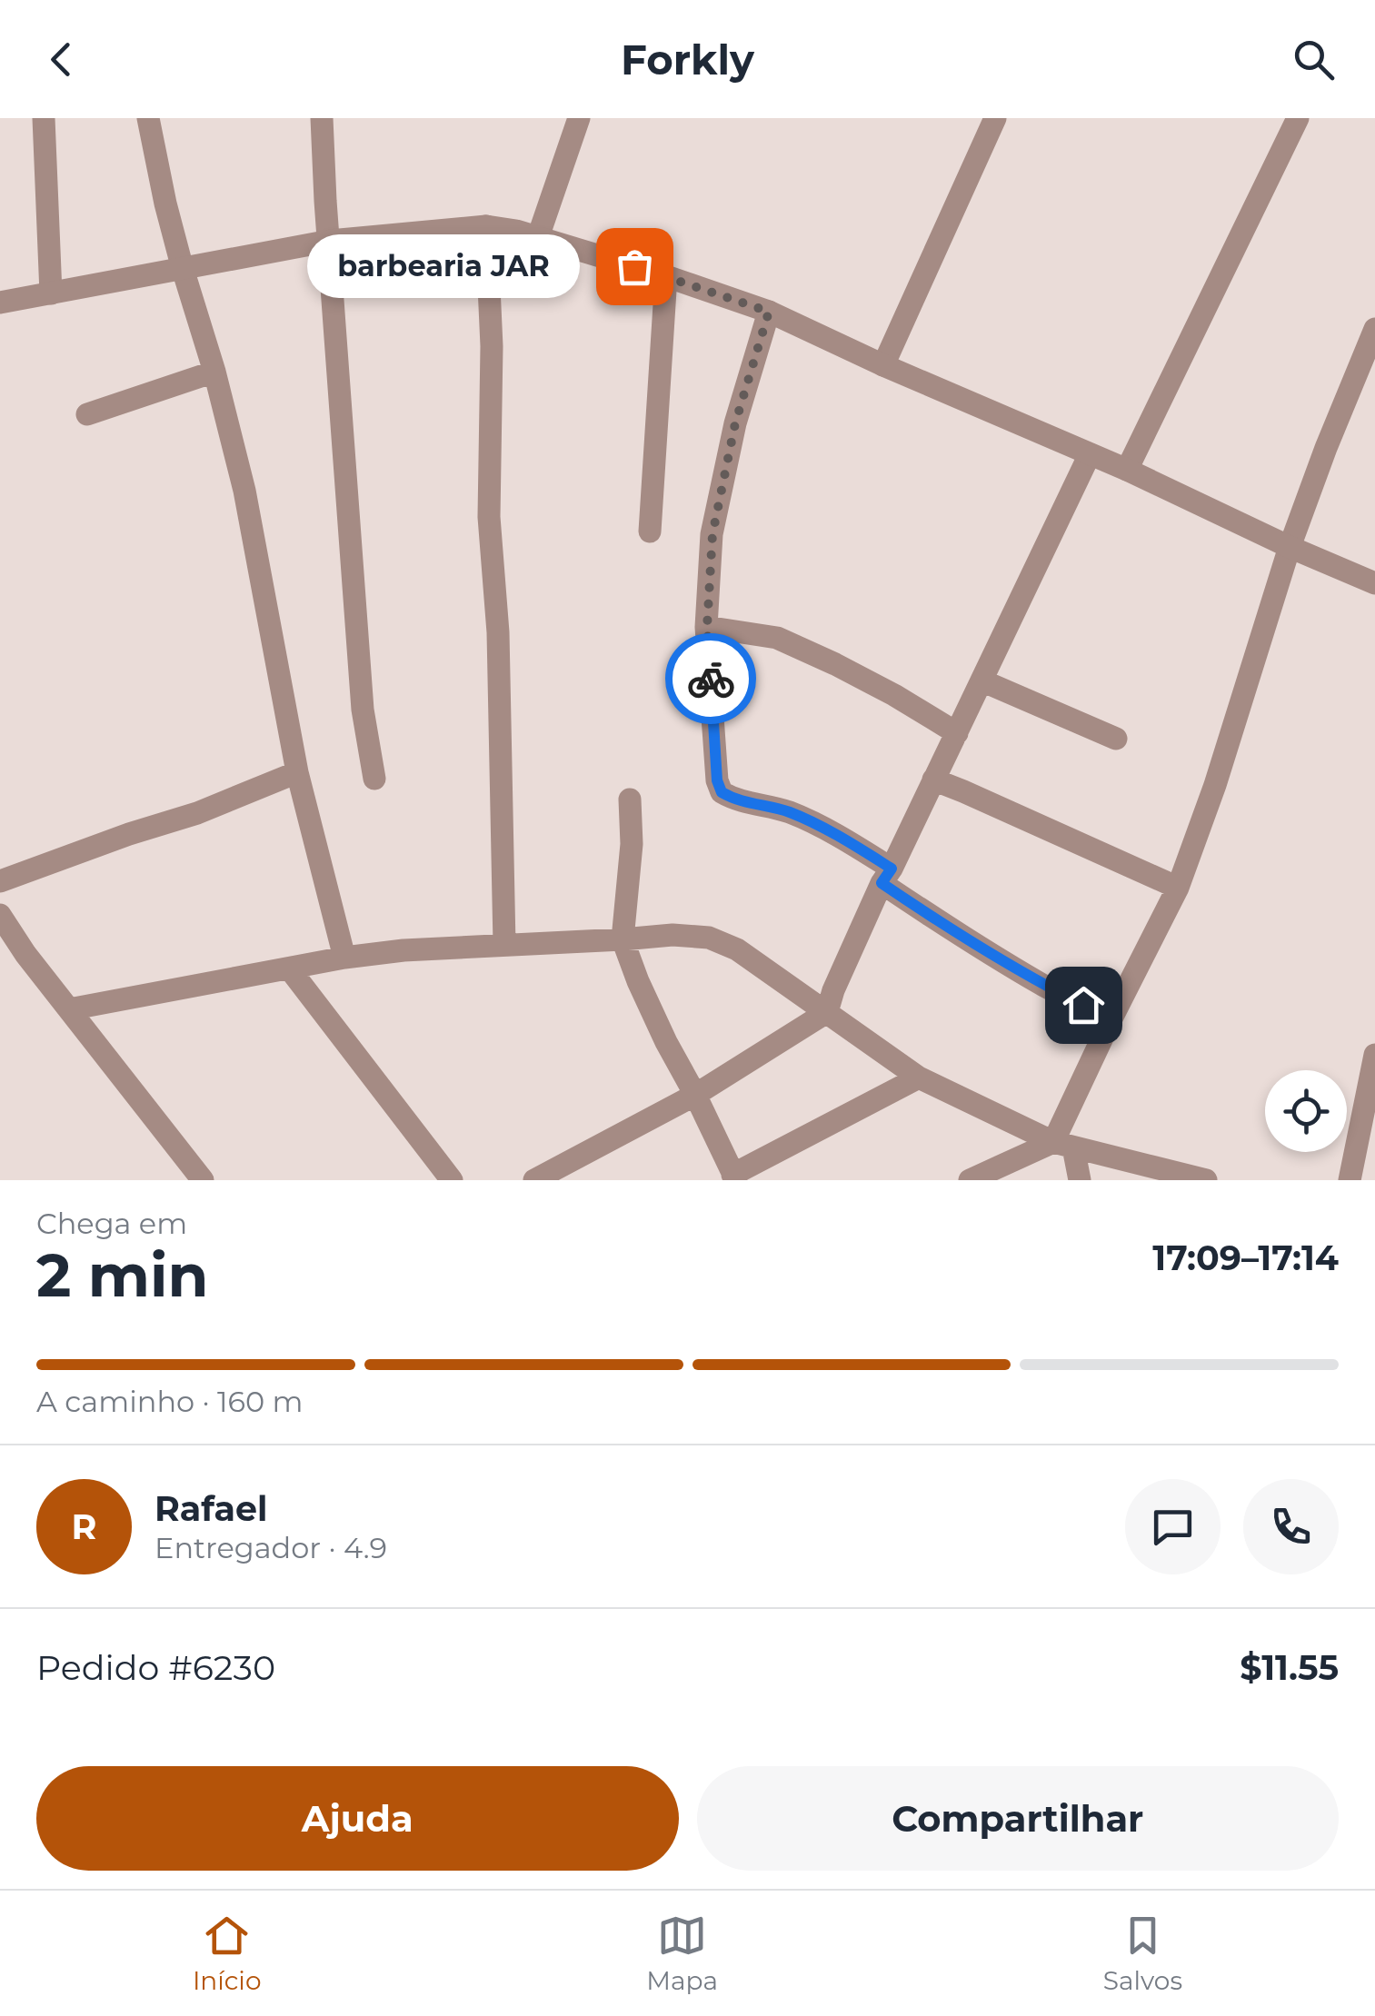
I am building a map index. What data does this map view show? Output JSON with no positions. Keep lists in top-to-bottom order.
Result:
{
  "places": ["barbearia JAR"],
  "page": {
    "header": "Forkly",
    "bubble": "barbearia JAR",
    "heading": ["2 min", "Chega em", "17:09–17:14"],
    "panel": [
      "Rafael",
      "Entregador · 4.9",
      "Pedido #6230",
      "$11.55"
    ],
    "bar": "A caminho · 160 m",
    "round": "R",
    "buttons": ["Ajuda", "Compartilhar"],
    "tabs": ["Início", "Mapa", "Salvos"]
  }
}
